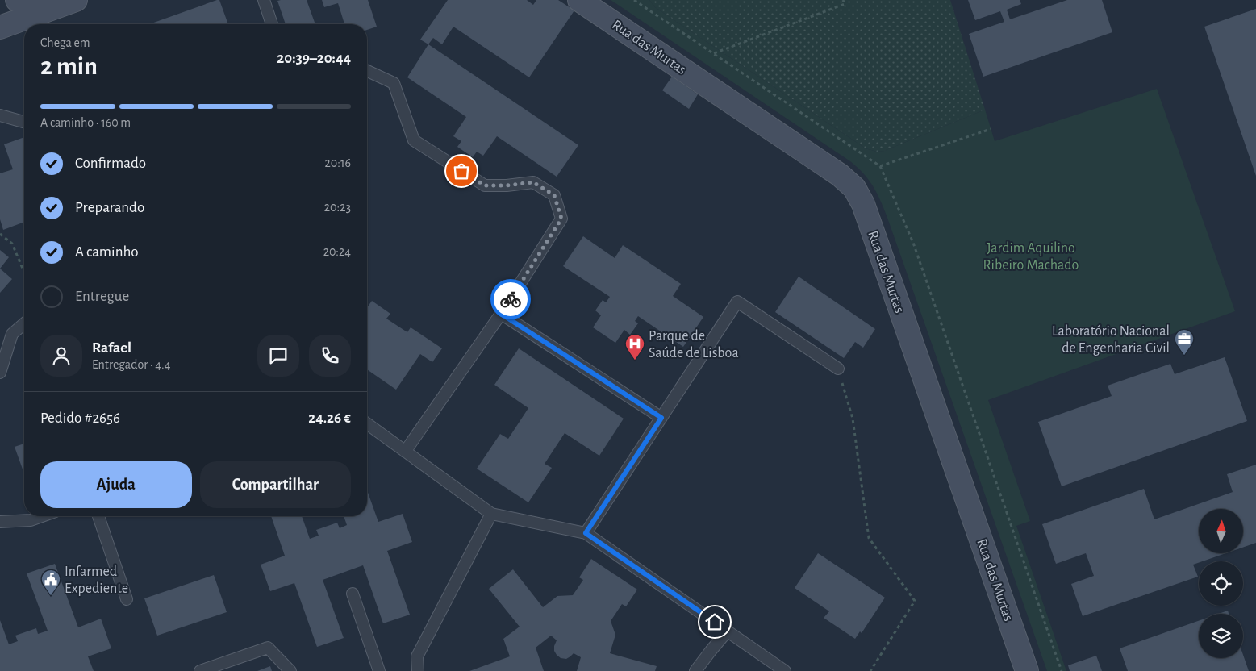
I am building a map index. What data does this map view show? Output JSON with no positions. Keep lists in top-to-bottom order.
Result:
{
  "streets": {
    "street": ["Rua das Murtas"]
  },
  "parks": ["Jardim Aquilino Ribeiro Machado"],
  "places": {
    "office": ["Laboratório Nacional de Engenharia Civil"],
    "hospital": ["Parque de Saúde de Lisboa"],
    "public building": ["Infarmed Expediente"]
  },
  "north": "top",
  "page": {
    "heading": ["2 min", "Chega em", "20:39–20:44"],
    "panel": [
      "Rafael",
      "Entregador · 4.4",
      "Pedido #2656",
      "24.26 €"
    ],
    "bar": "A caminho · 160 m",
    "list": [
      ["Confirmado", "20:16"],
      ["Preparando", "20:23"],
      ["A caminho", "20:24"],
      "Entregue"
    ],
    "buttons": ["Ajuda", "Compartilhar"]
  }
}
